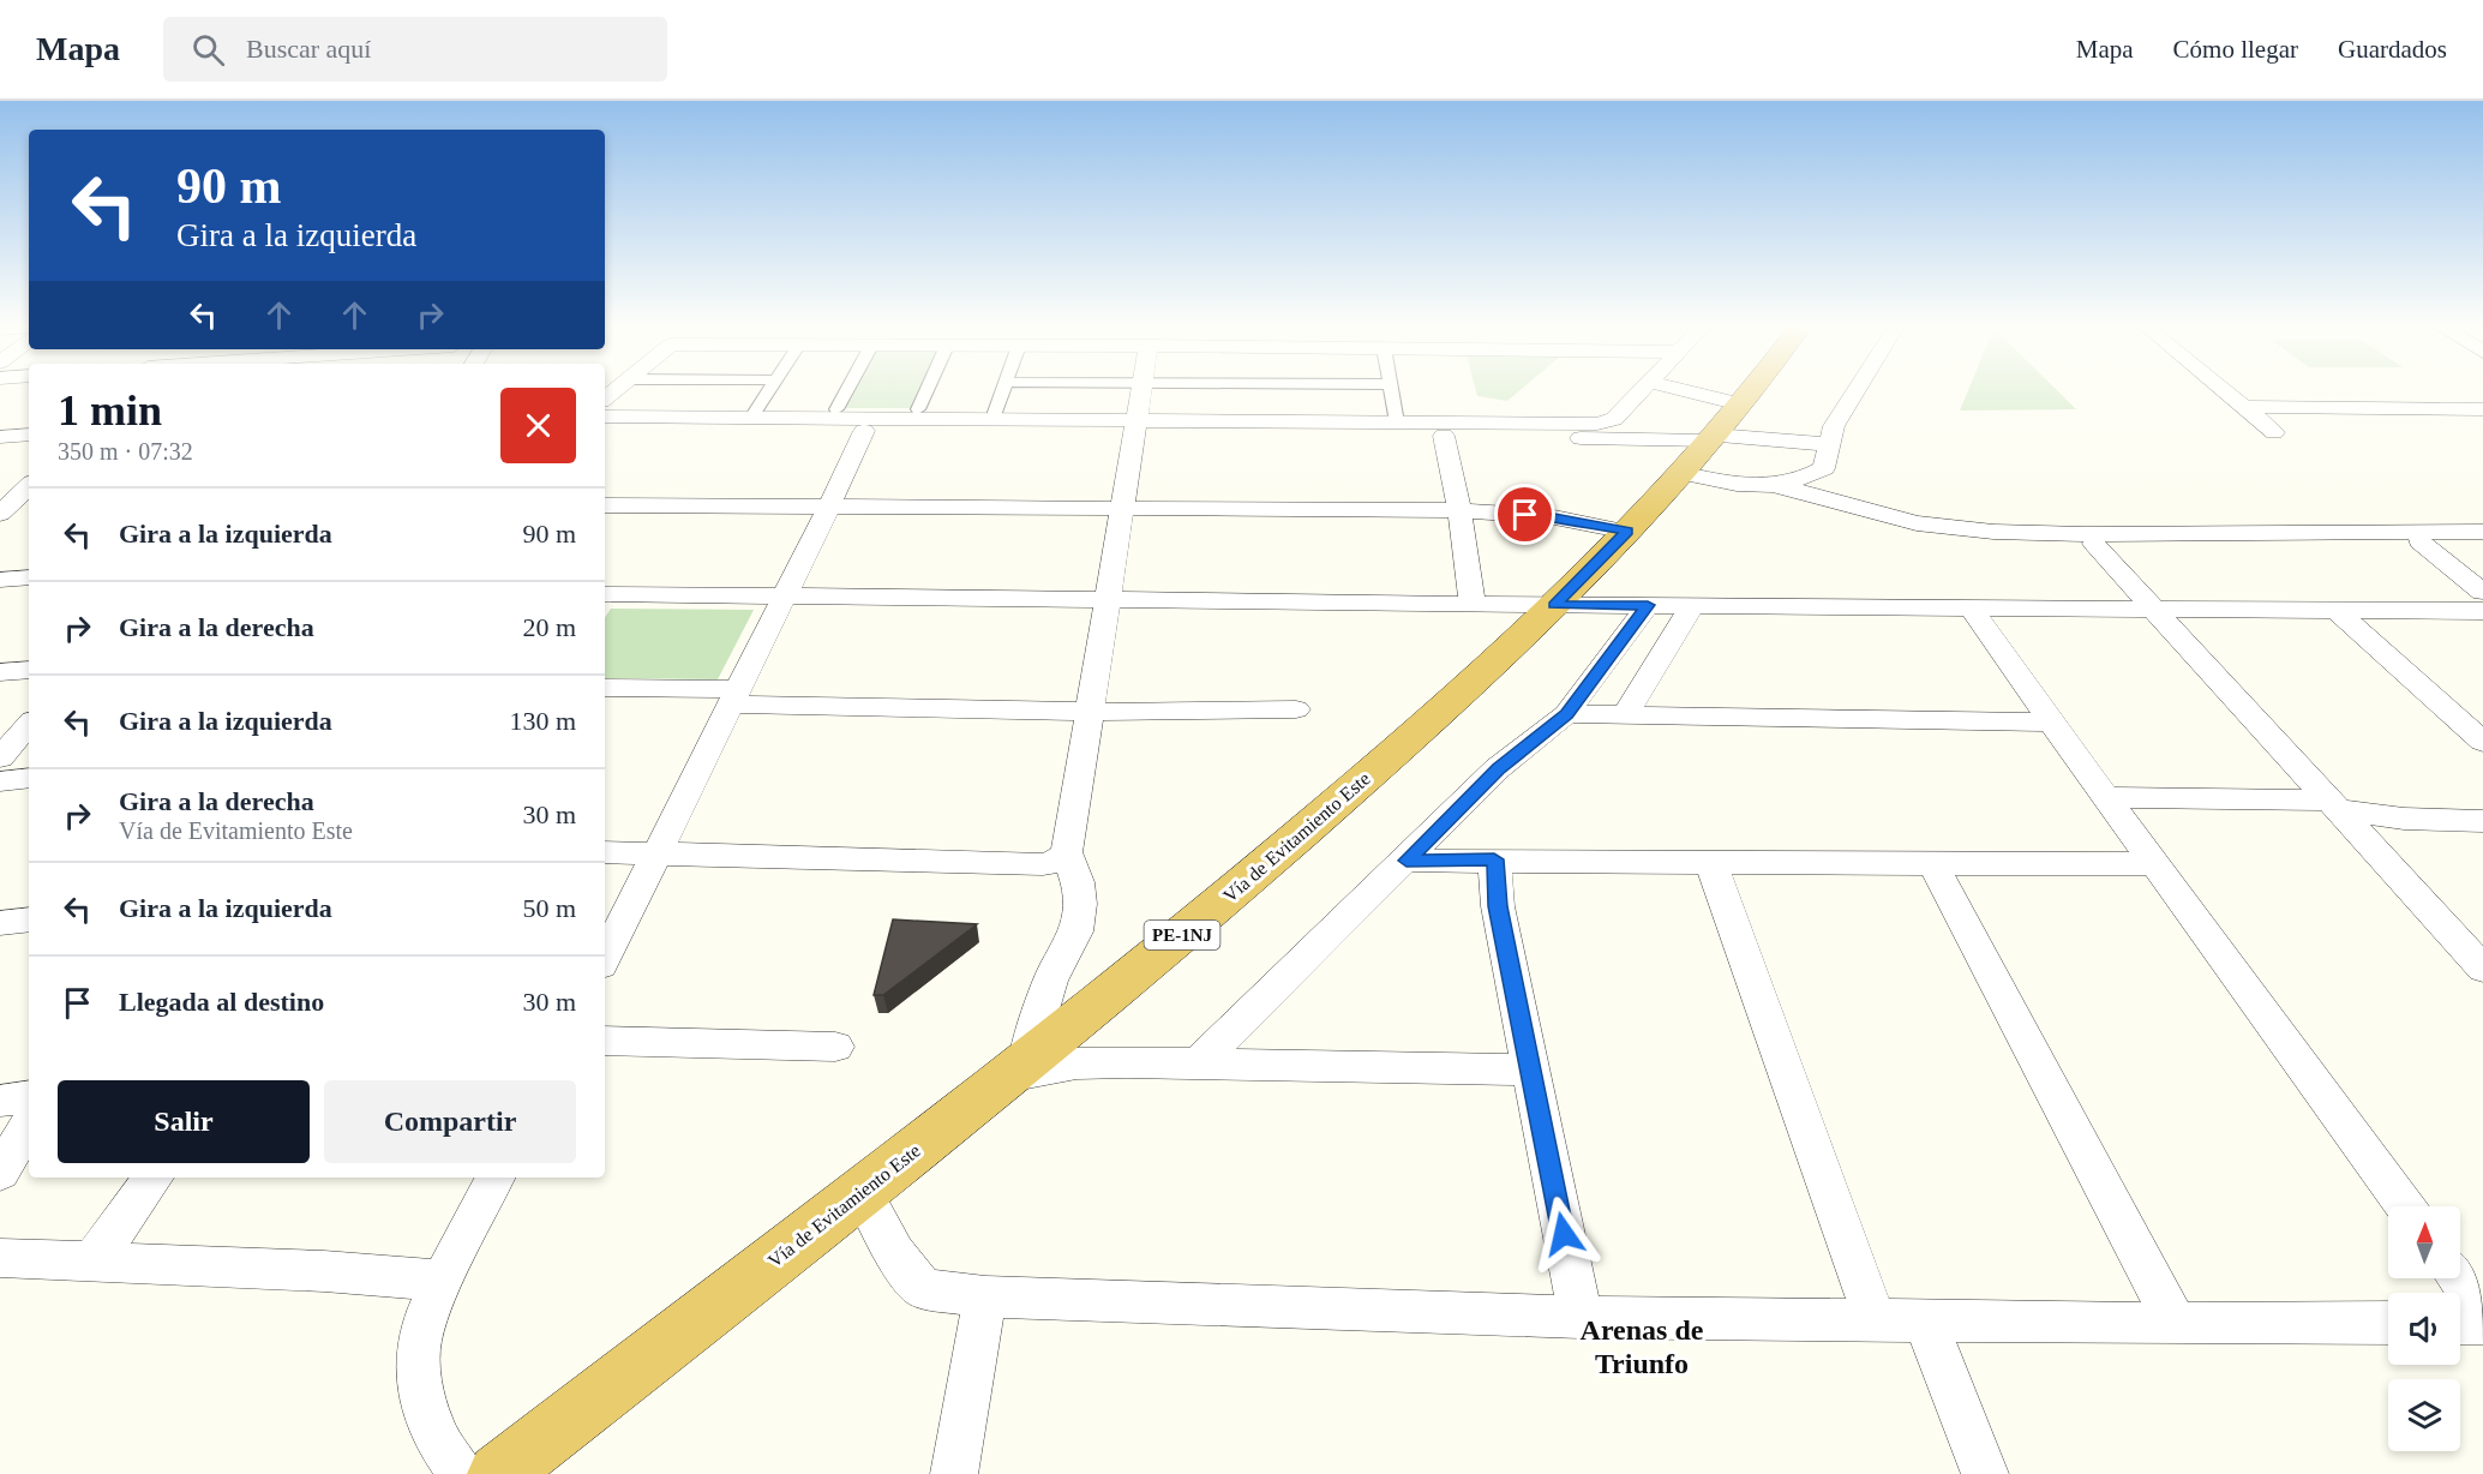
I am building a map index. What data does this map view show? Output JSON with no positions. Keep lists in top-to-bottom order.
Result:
{
  "streets": {
    "highway": ["Vía de Evitamiento Este", "PE-1NJ"]
  },
  "districts": ["Arenas de Triunfo"],
  "north": "top",
  "page": {
    "header": "Mapa",
    "search": "Buscar aquí",
    "nav": ["Mapa", "Cómo llegar", "Guardados"],
    "turn": ["90 m", "Gira a la izquierda"],
    "heading": ["1 min", "350 m · 07:32"],
    "list": [
      {
        "name": "Gira a la izquierda",
        "value": "90 m"
      },
      {
        "name": "Gira a la derecha",
        "value": "20 m"
      },
      {
        "name": "Gira a la izquierda",
        "value": "130 m"
      },
      {
        "name": "Gira a la derecha",
        "note": "Vía de Evitamiento Este",
        "value": "30 m"
      },
      {
        "name": "Gira a la izquierda",
        "value": "50 m"
      },
      {
        "name": "Llegada al destino",
        "value": "30 m"
      }
    ],
    "buttons": ["Salir", "Compartir"]
  }
}
